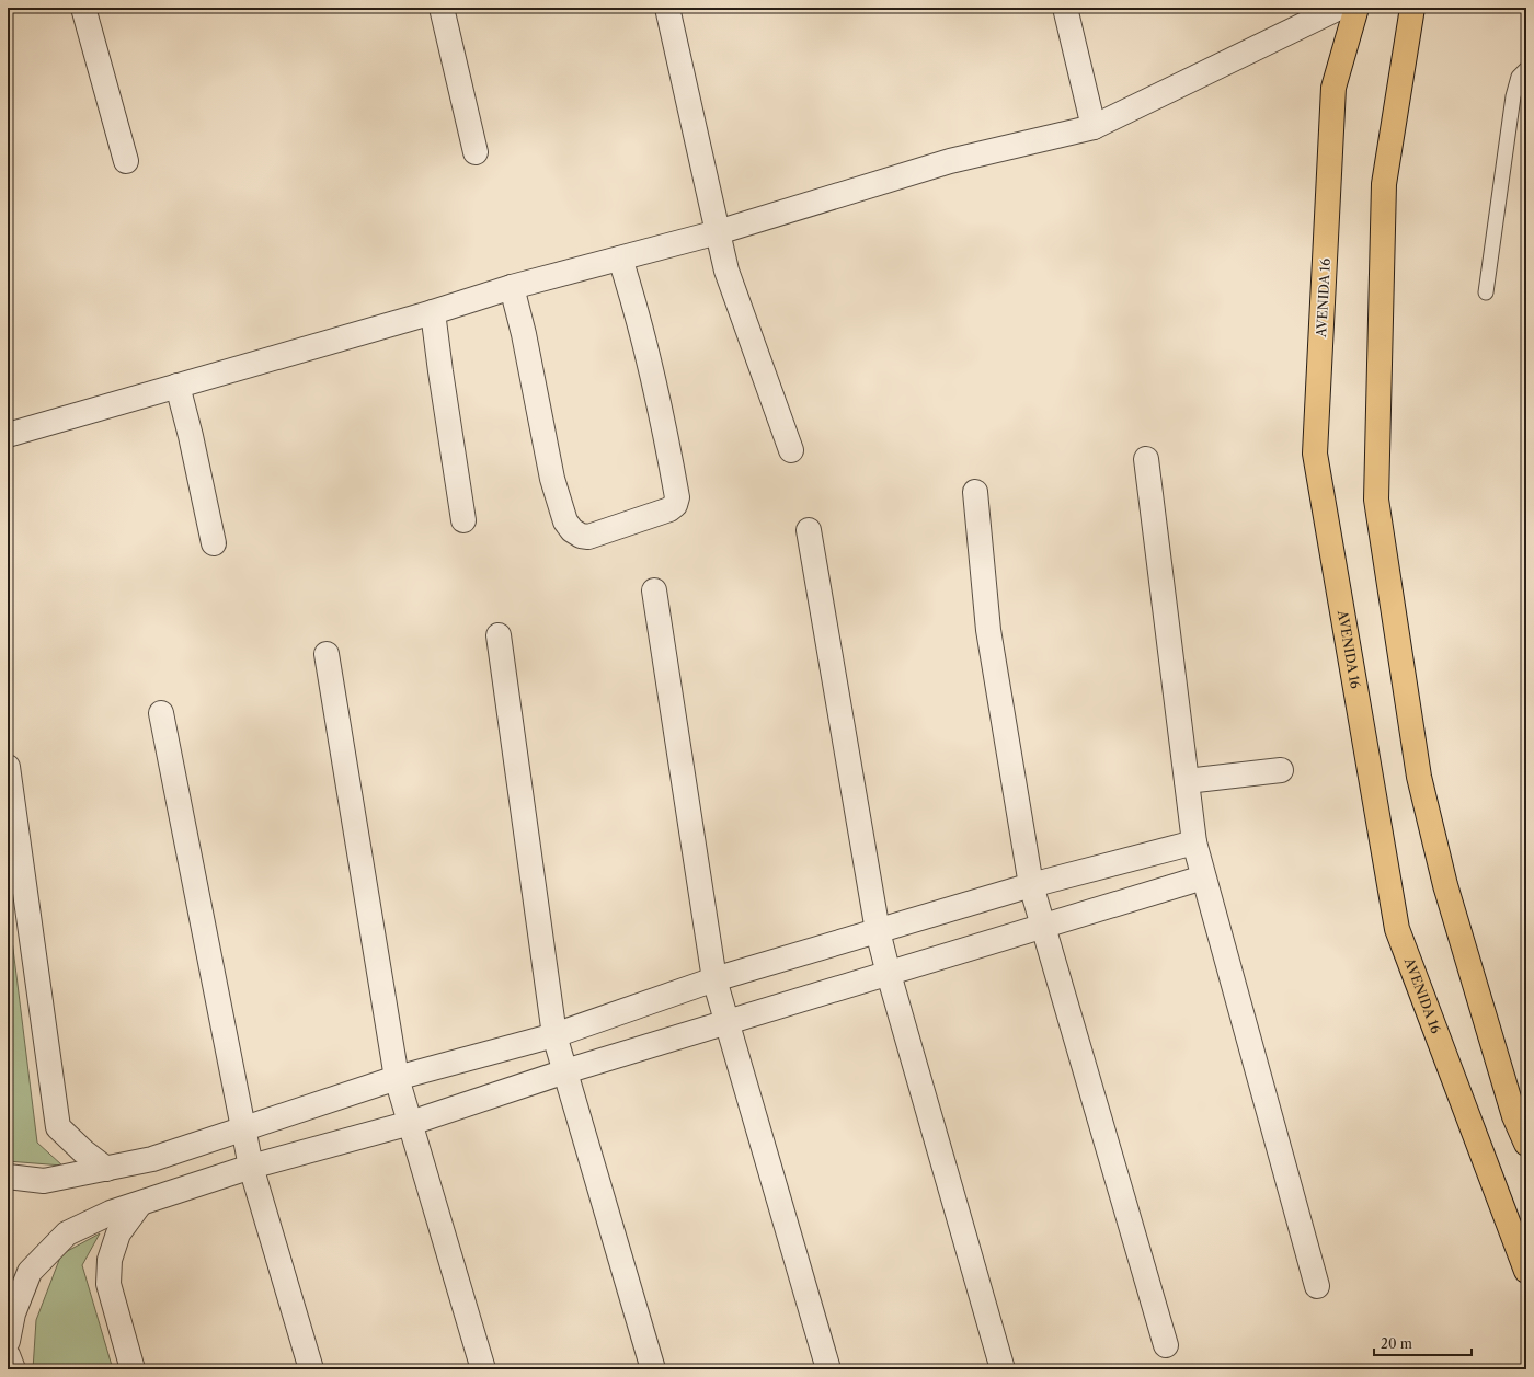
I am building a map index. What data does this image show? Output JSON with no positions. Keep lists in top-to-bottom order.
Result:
{
  "streets": {
    "highway": ["AVENIDA 16"]
  },
  "scale_bar": "20 m"
}
